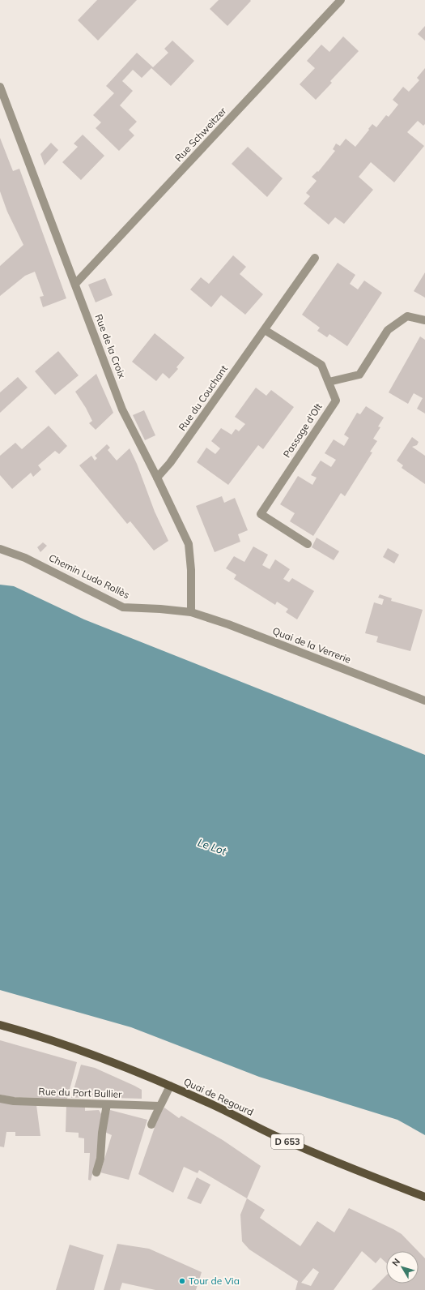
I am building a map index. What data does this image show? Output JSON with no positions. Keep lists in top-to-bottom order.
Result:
{
  "streets": {
    "main road": ["Quai de Regourd", "D 653"],
    "street": [
      "Rue Schweitzer",
      "Rue de la Croix",
      "Rue du Couchant",
      "Passage d'Olt",
      "Chemin Ludo Rollès",
      "Quai de la Verrerie",
      "Rue du Port Bullier"
    ]
  },
  "crossings": [
    ["Rue Schweitzer", "Rue de la Croix"],
    ["Rue de la Croix", "Rue du Couchant"],
    ["Rue de la Croix", "Chemin Ludo Rollès"],
    ["Rue de la Croix", "Quai de la Verrerie"],
    ["Chemin Ludo Rollès", "Quai de la Verrerie"]
  ],
  "water": ["Le Lot"],
  "places": ["Tour de Via"],
  "north": "top left"
}
